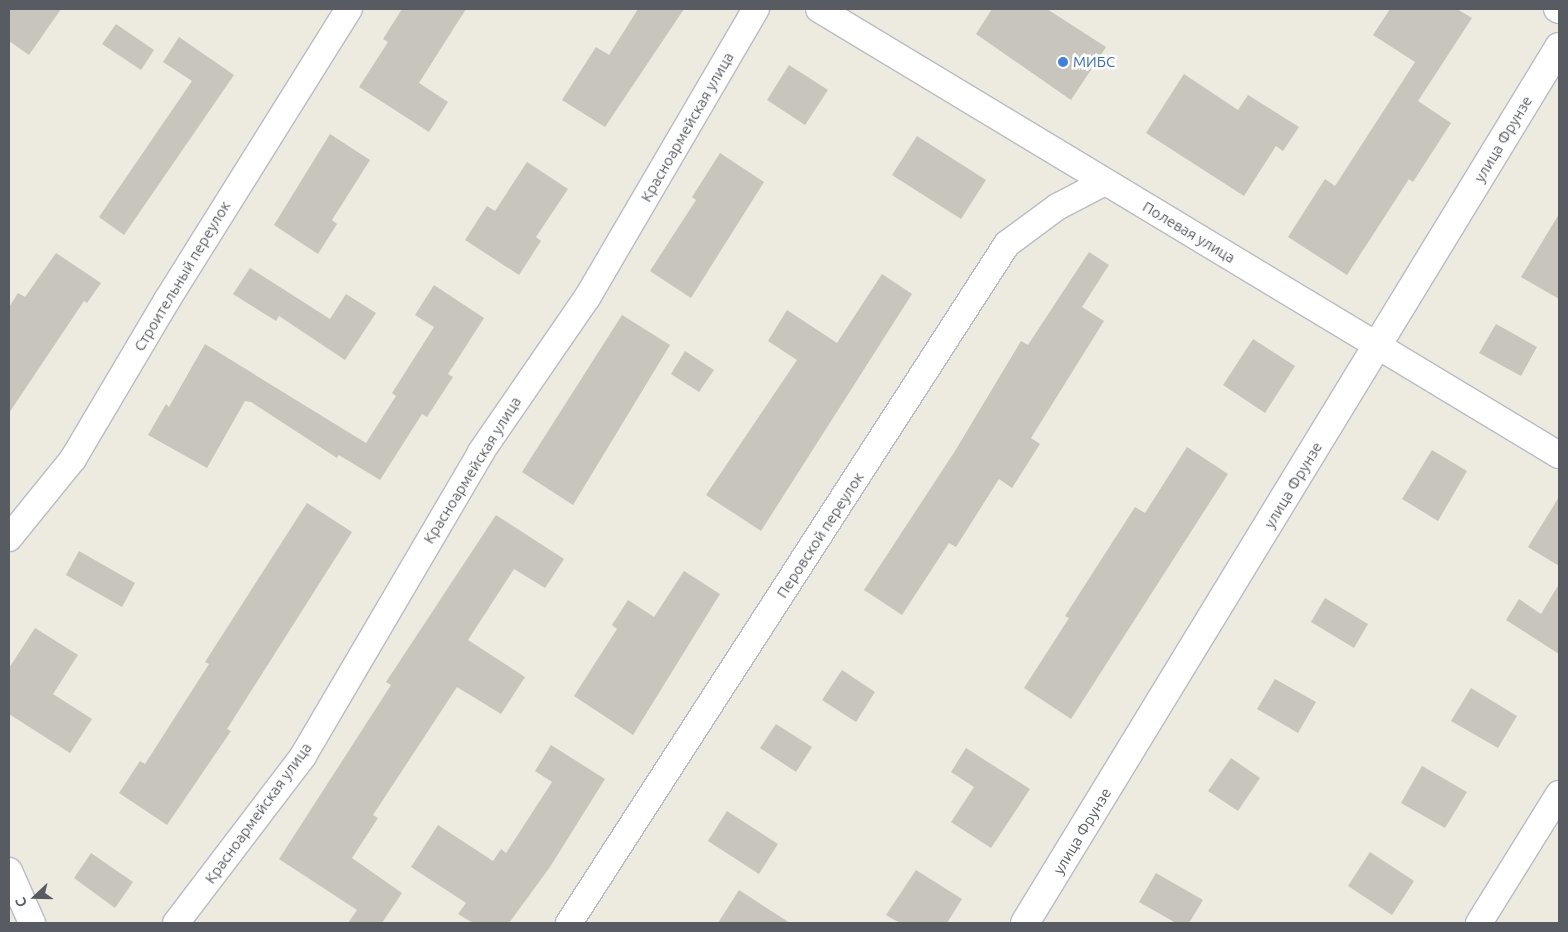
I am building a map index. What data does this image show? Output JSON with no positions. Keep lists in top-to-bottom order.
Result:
{
  "streets": {
    "street": [
      "Красноармейская улица",
      "улица Фрунзе",
      "Полевая улица",
      "Строительный переулок",
      "Перовской переулок"
    ]
  },
  "crossings": [
    ["улица Фрунзе", "Полевая улица"],
    ["Полевая улица", "Перовской переулок"]
  ],
  "places": ["МИБС"],
  "north": "left"
}
